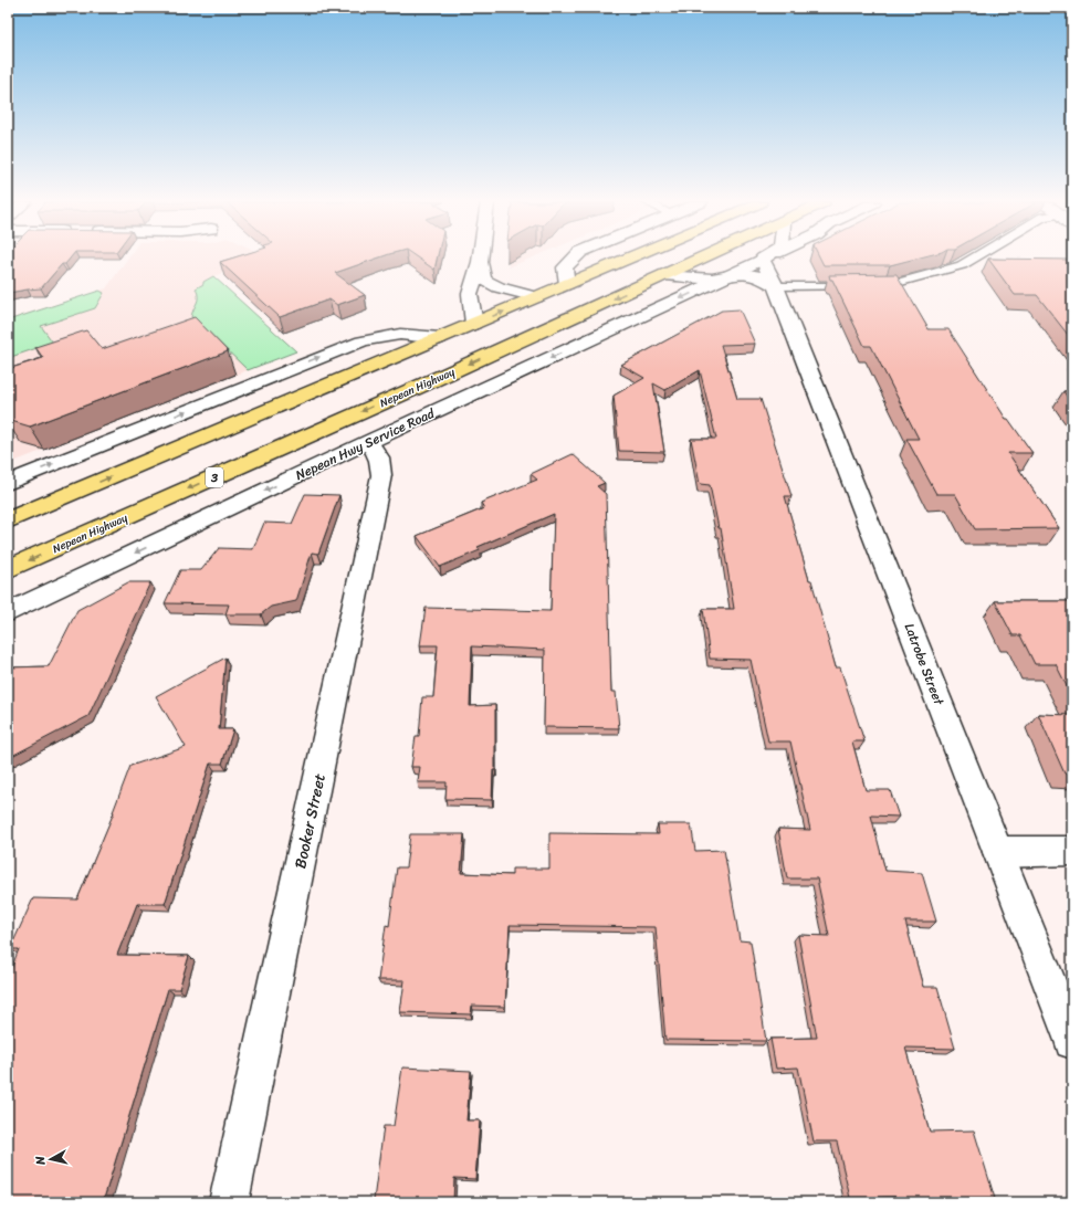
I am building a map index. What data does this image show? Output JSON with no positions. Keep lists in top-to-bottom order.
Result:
{
  "streets": {
    "highway": ["Nepean Highway", "3"],
    "street": ["Nepean Hwy Service Road", "Latrobe Street", "Booker Street"]
  },
  "crossings": [
    ["Nepean Highway", "Nepean Hwy Service Road"],
    ["Nepean Hwy Service Road", "Booker Street"]
  ],
  "north": "left"
}
